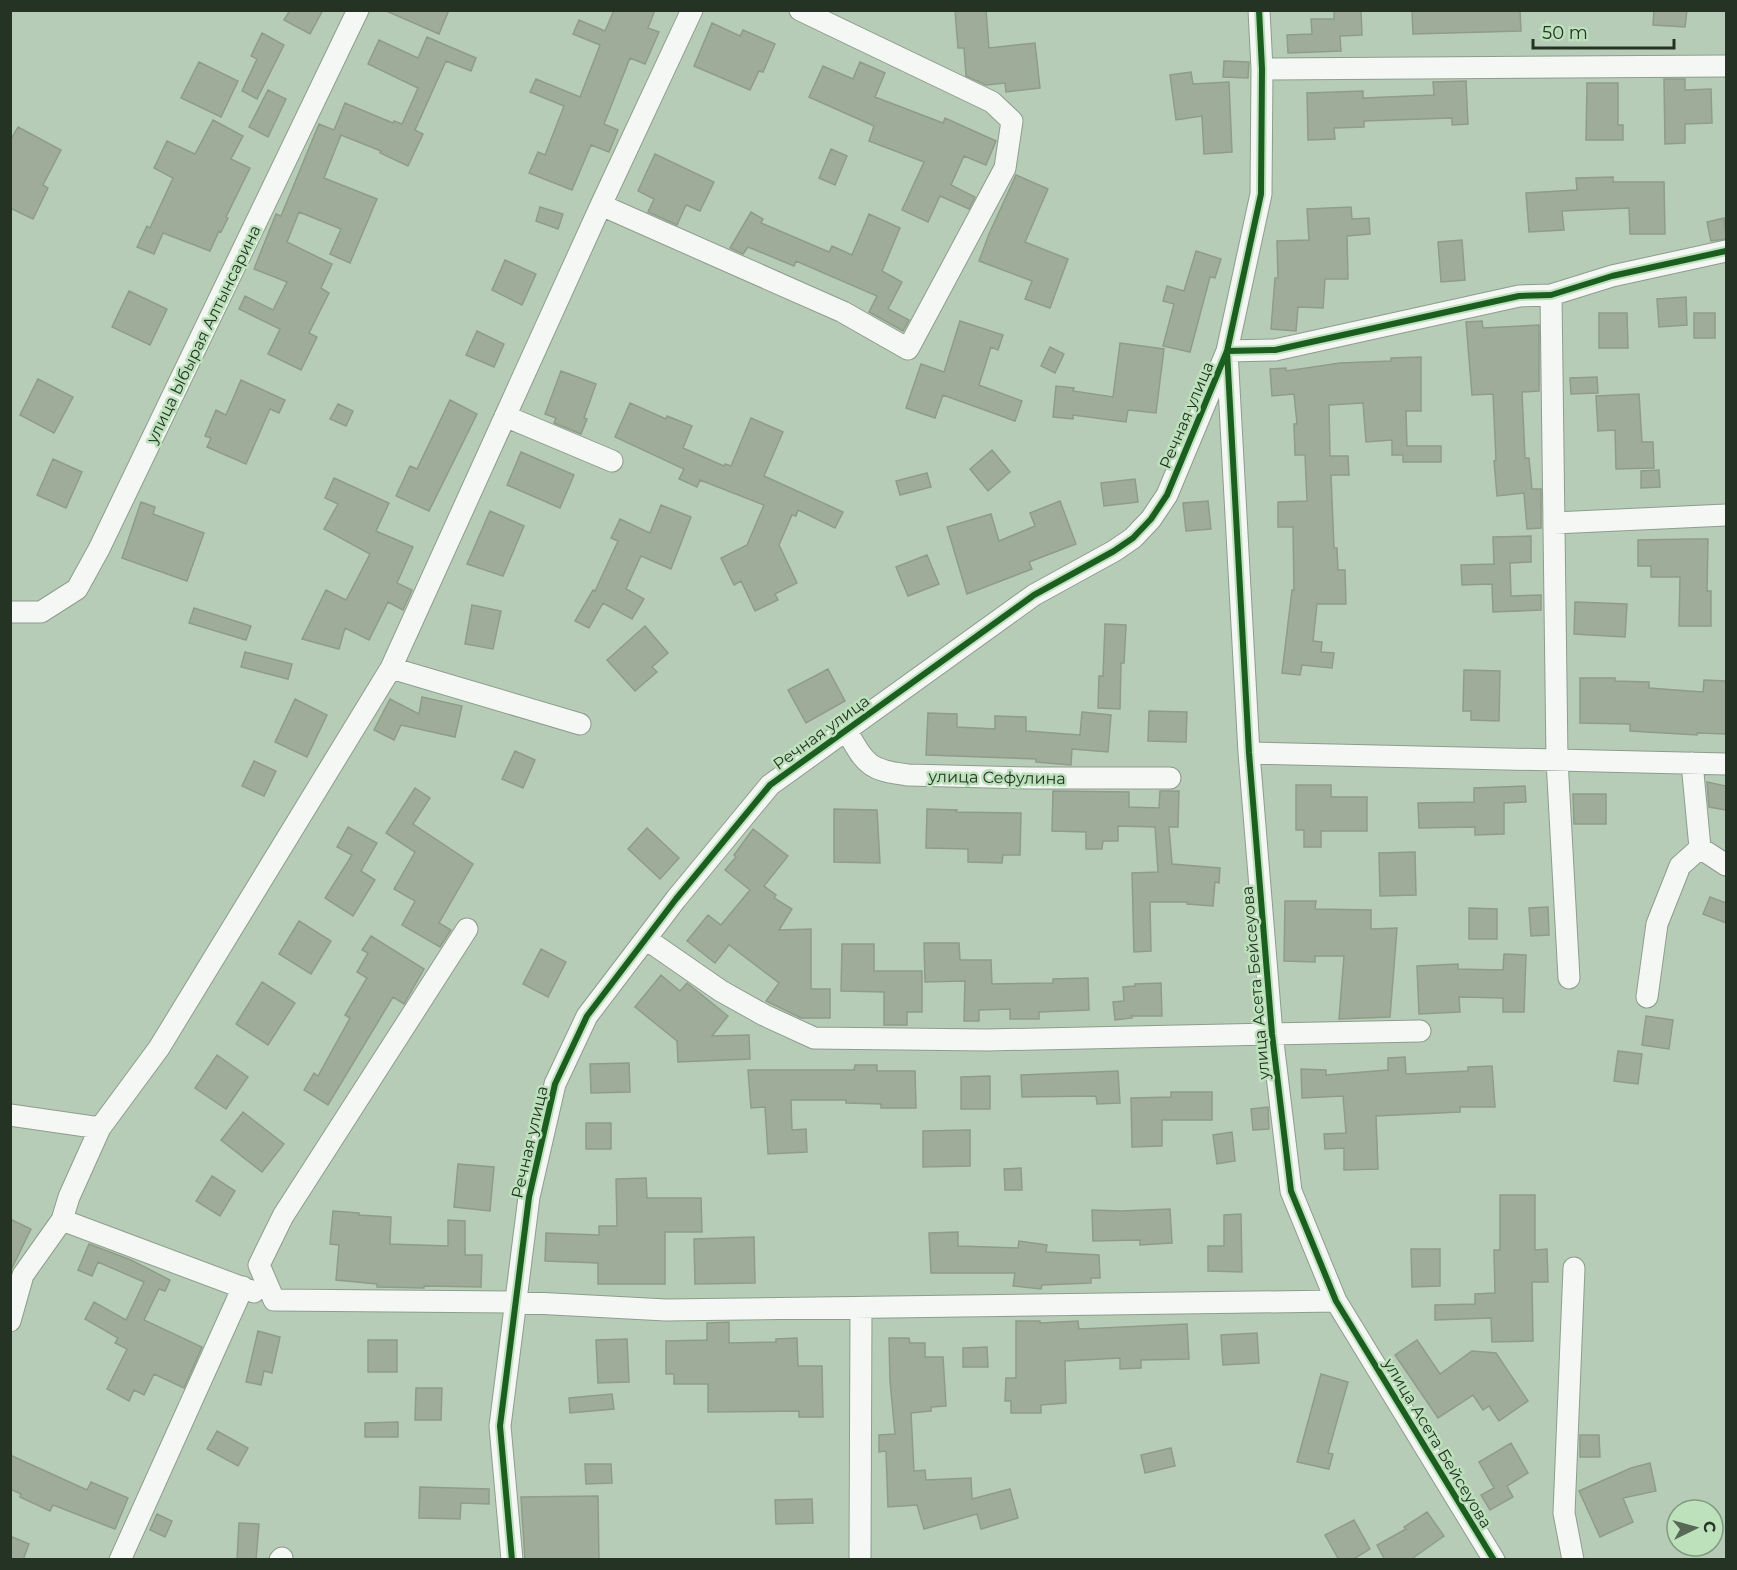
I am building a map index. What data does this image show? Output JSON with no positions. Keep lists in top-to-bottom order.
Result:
{
  "streets": {
    "street": [
      "улица Ыбырая Алтынсарина",
      "Речная улица",
      "улица Сефулина",
      "улица Асета Бейсеуова"
    ]
  },
  "crossings": [
    ["Речная улица", "улица Сефулина"],
    ["Речная улица", "улица Асета Бейсеуова"]
  ],
  "scale_bar": "50 m",
  "north": "right"
}
